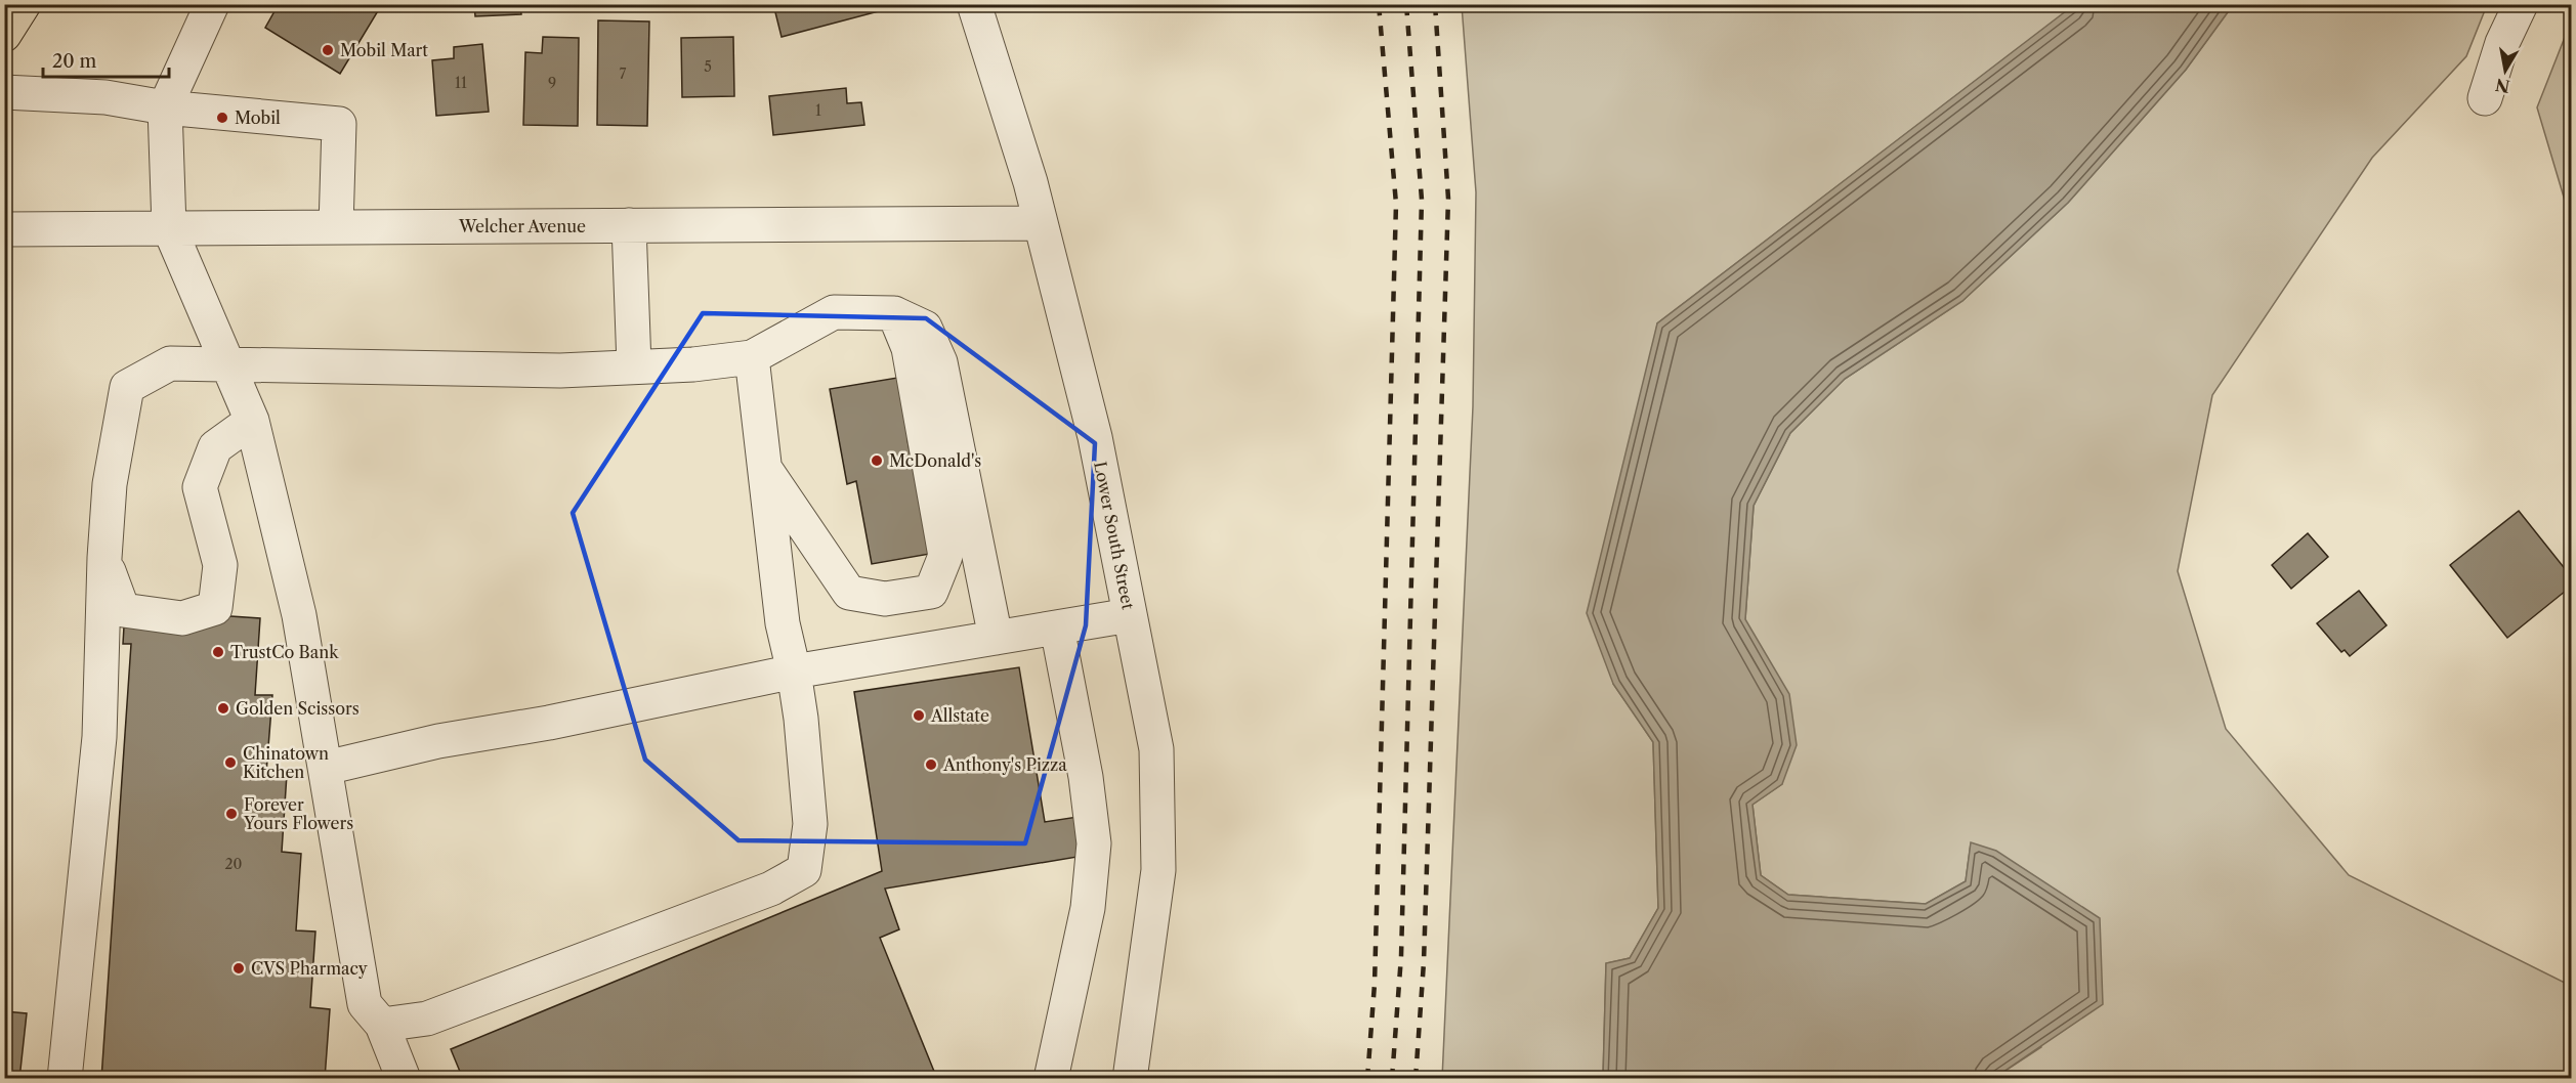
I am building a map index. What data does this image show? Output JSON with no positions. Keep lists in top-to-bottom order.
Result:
{
  "streets": {
    "street": ["Welcher Avenue", "Lower South Street"]
  },
  "crossings": [
    ["Welcher Avenue", "Lower South Street"]
  ],
  "places": [
    "Mobil Mart",
    "Mobil",
    "McDonald's",
    "TrustCo Bank",
    "Golden Scissors",
    "Allstate",
    "Chinatown Kitchen",
    "Anthony's Pizza",
    "Forever Yours Flowers",
    "CVS Pharmacy"
  ],
  "house_numbers": [
    "5",
    "7",
    "11",
    "9",
    "1",
    "20"
  ],
  "scale_bar": "20 m",
  "north": "bottom"
}
